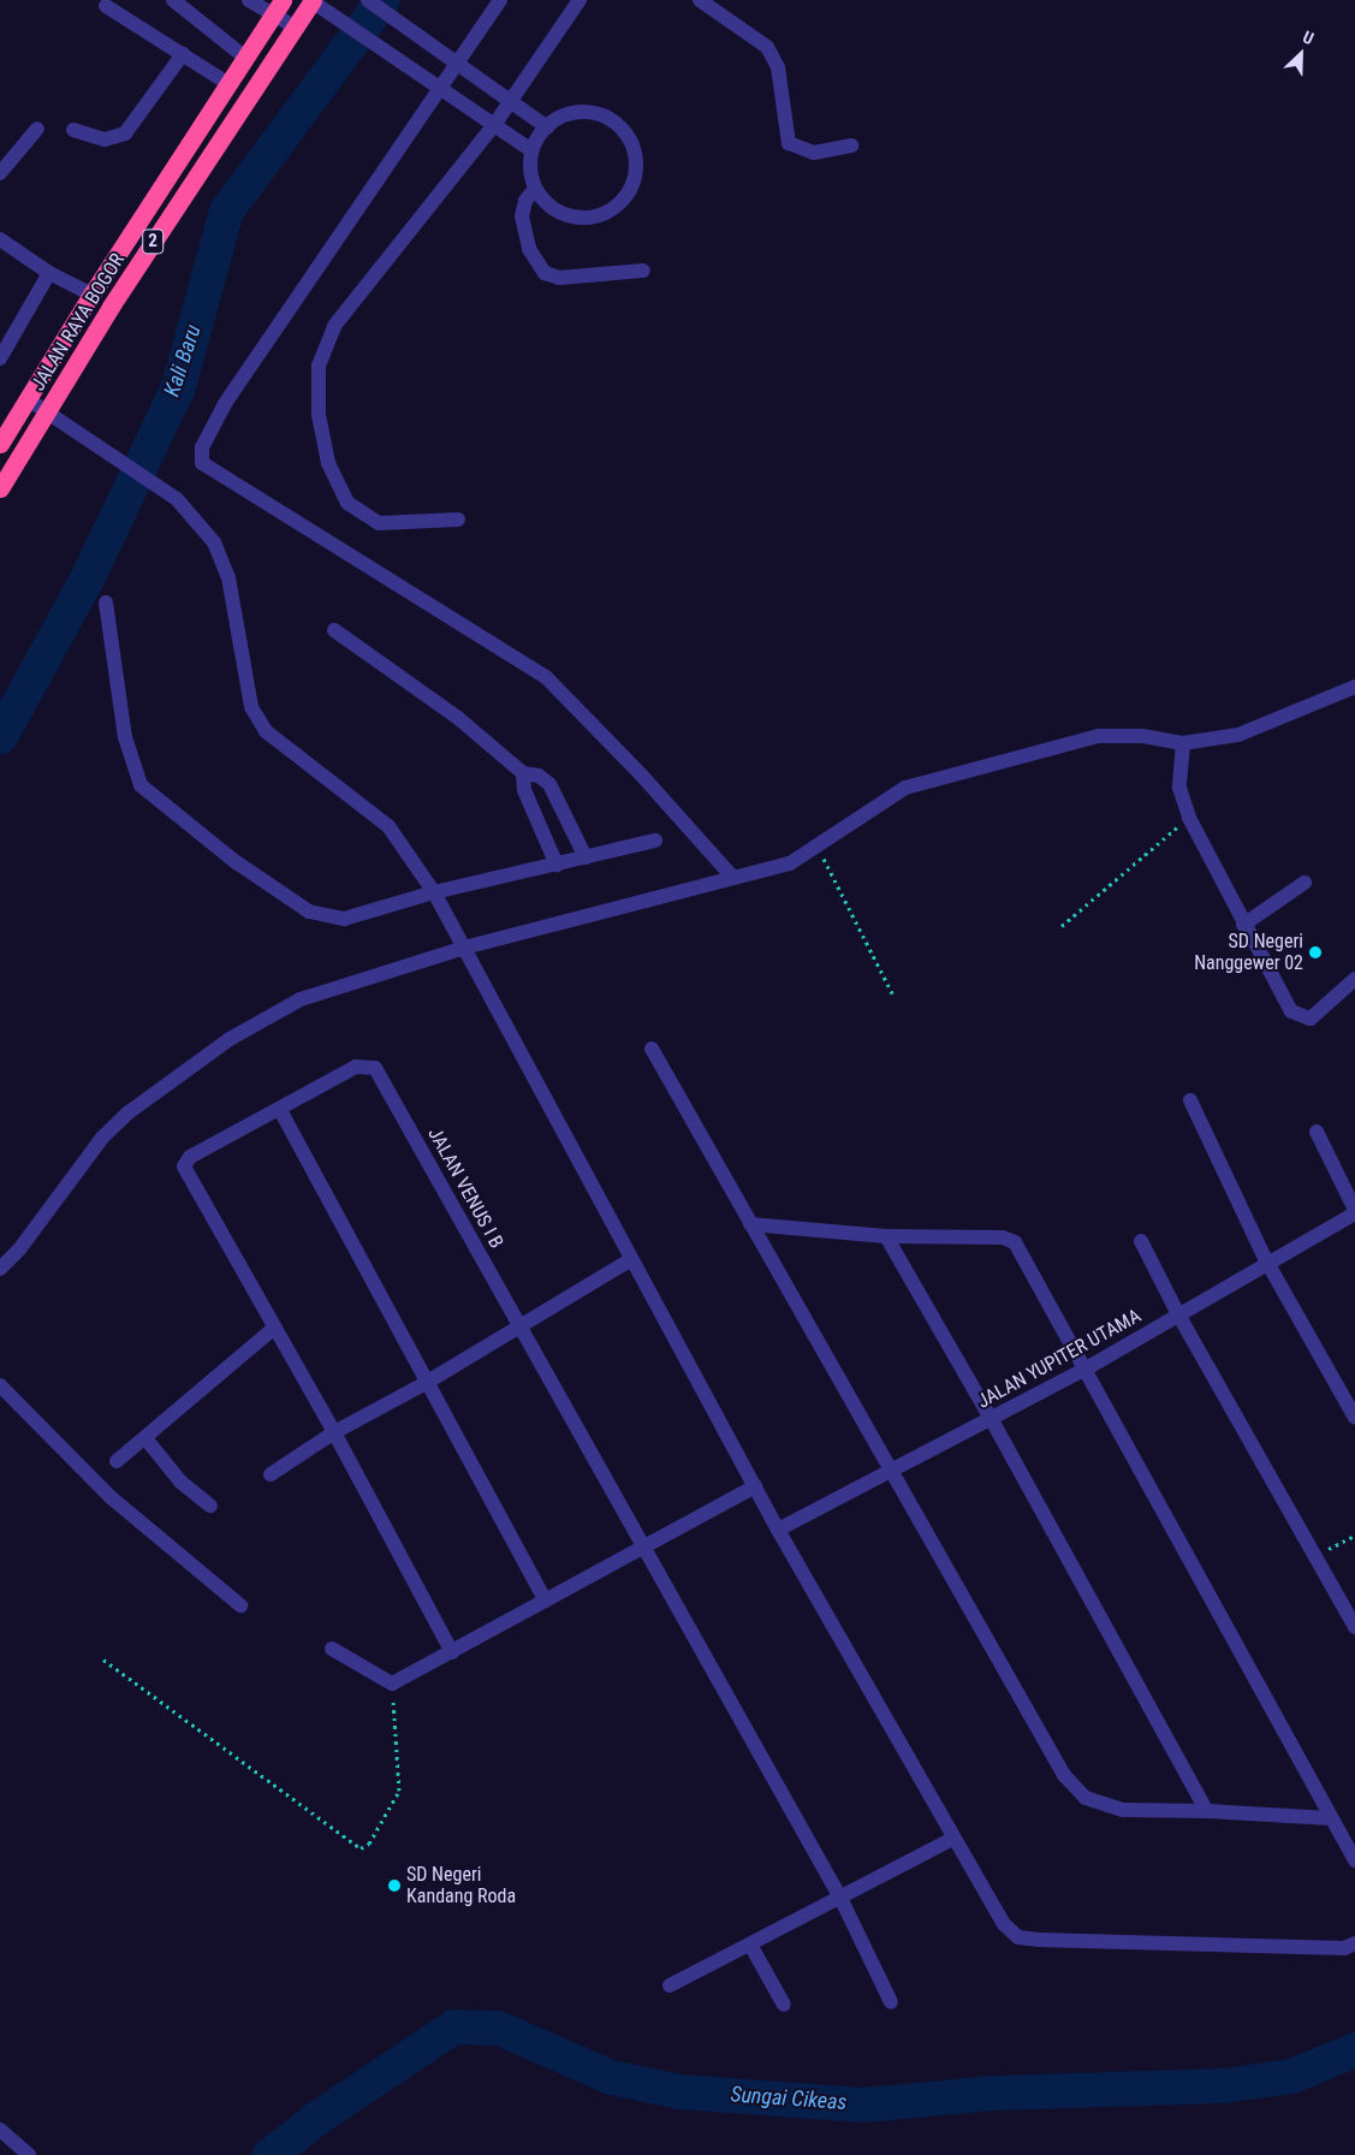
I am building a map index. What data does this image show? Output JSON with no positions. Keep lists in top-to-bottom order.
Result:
{
  "streets": {
    "highway": ["2", "JALAN RAYA BOGOR"],
    "street": ["JALAN VENUS I B", "JALAN YUPITER UTAMA"]
  },
  "water": ["Kali Baru", "Sungai Cikeas"],
  "places": ["SD Negeri Nanggewer 02", "SD Negeri Kandang Roda"],
  "north": "top right"
}
